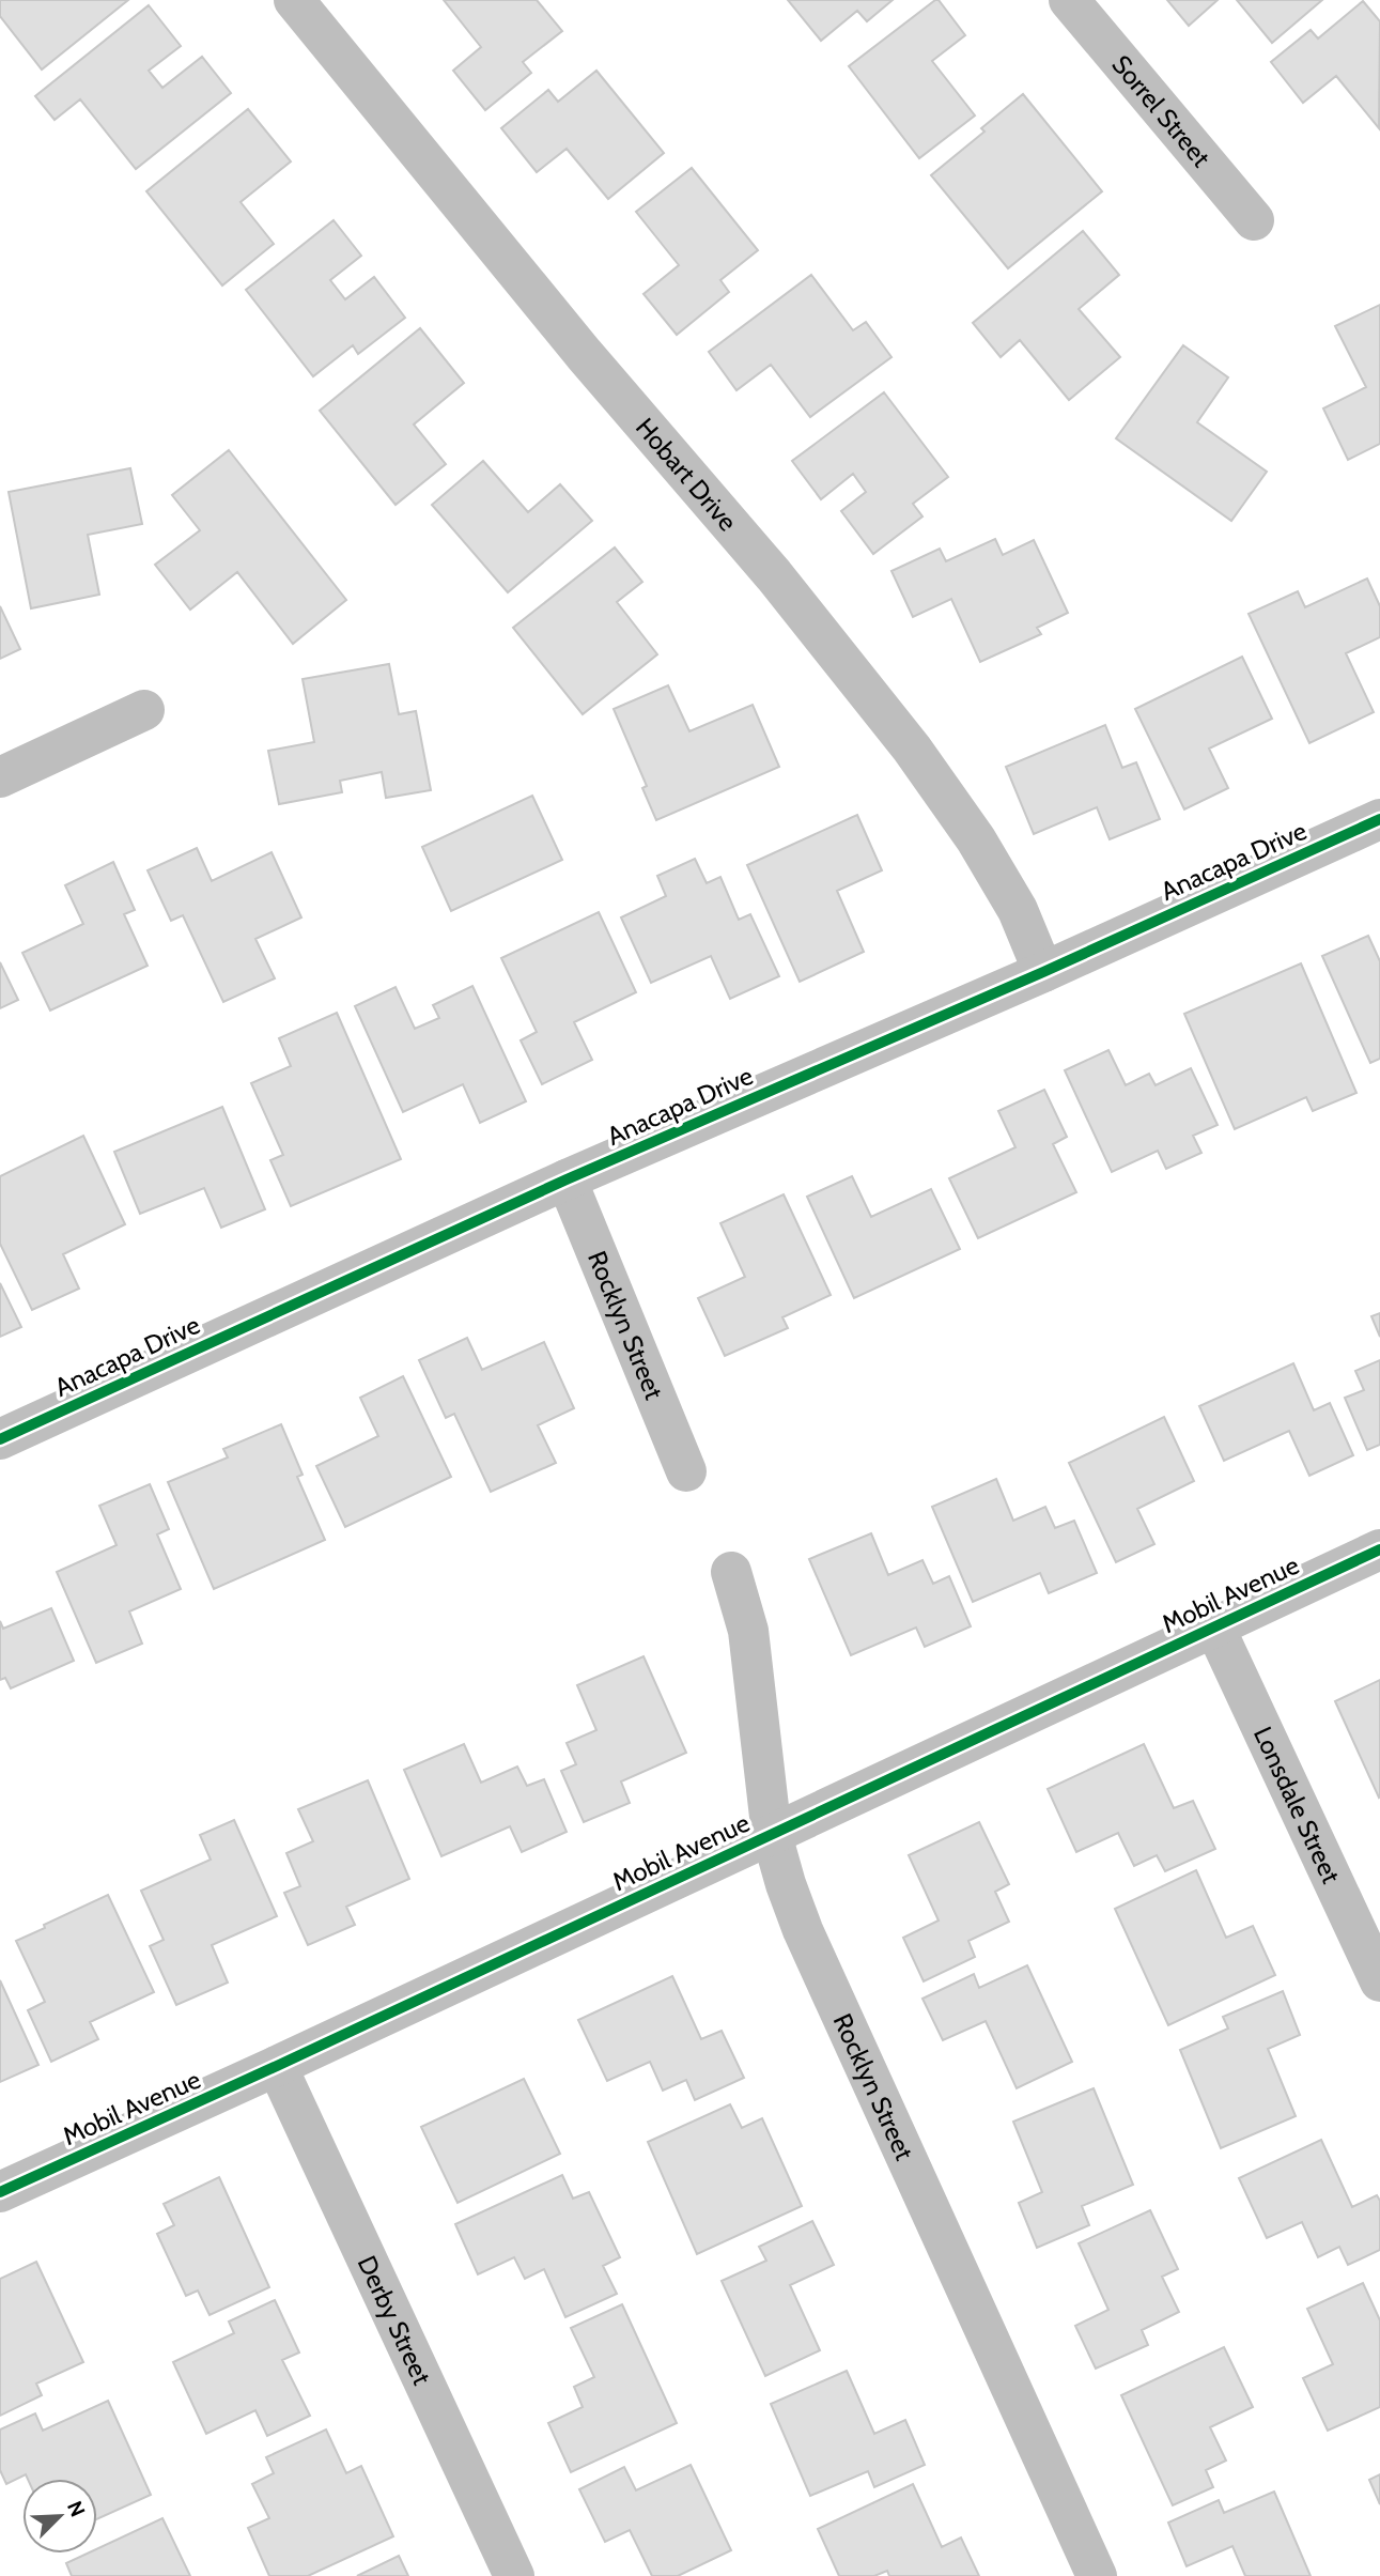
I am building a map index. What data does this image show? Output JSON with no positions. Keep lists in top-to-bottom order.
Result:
{
  "streets": {
    "street": [
      "Sorrel Street",
      "Hobart Drive",
      "Anacapa Drive",
      "Rocklyn Street",
      "Mobil Avenue",
      "Lonsdale Street",
      "Derby Street"
    ]
  },
  "crossings": [
    ["Hobart Drive", "Anacapa Drive"],
    ["Anacapa Drive", "Rocklyn Street"],
    ["Rocklyn Street", "Mobil Avenue"],
    ["Mobil Avenue", "Lonsdale Street"],
    ["Mobil Avenue", "Derby Street"]
  ],
  "north": "top right"
}
